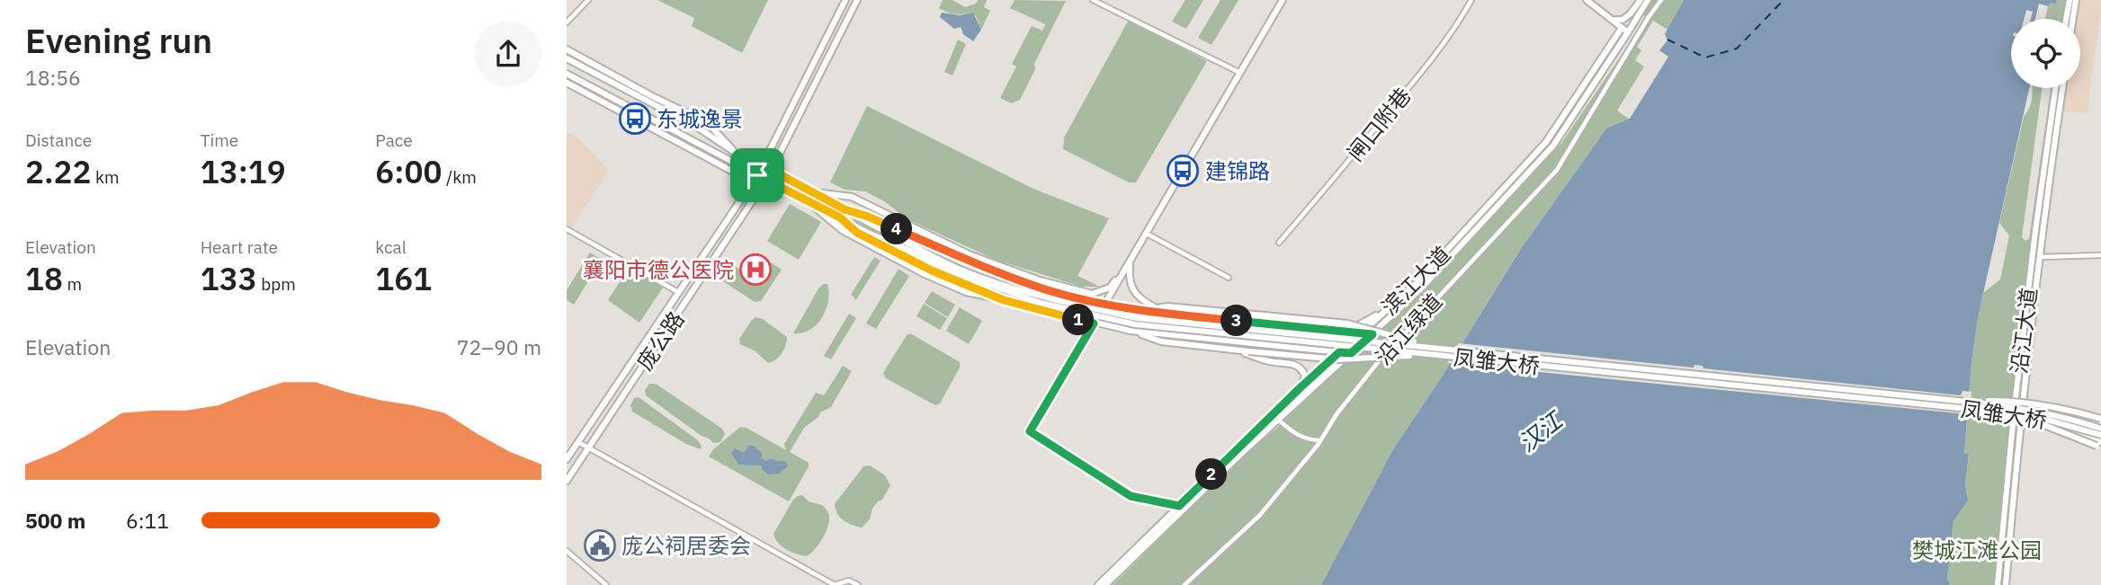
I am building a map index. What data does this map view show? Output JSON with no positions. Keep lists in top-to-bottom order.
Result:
{
  "streets": {
    "main road": [
      "滨江大道",
      "沿江大道",
      "庞公路",
      "凤雏大桥"
    ],
    "street": ["闸口附巷", "沿江绿道"]
  },
  "water": ["汉江"],
  "parks": ["樊城江滩公园"],
  "places": {
    "bus stop": ["东城逸景", "建锦路"],
    "hospital": ["襄阳市德公医院"],
    "public building": ["庞公祠居委会"]
  },
  "page": {
    "heading": ["Evening run", "18:56"],
    "stats": [
      ["Distance", "2.22 km"],
      ["Time", "13:19"],
      ["Pace", "6:00 /km"],
      ["Elevation", "18 m"],
      ["Heart rate", "133 bpm"],
      ["kcal", "161"]
    ],
    "pins": [
      "4",
      "1",
      "3",
      "2"
    ],
    "chart": ["Elevation", "72–90 m"],
    "list": [
      {
        "name": "500 m",
        "note": "6:11"
      }
    ]
  }
}
